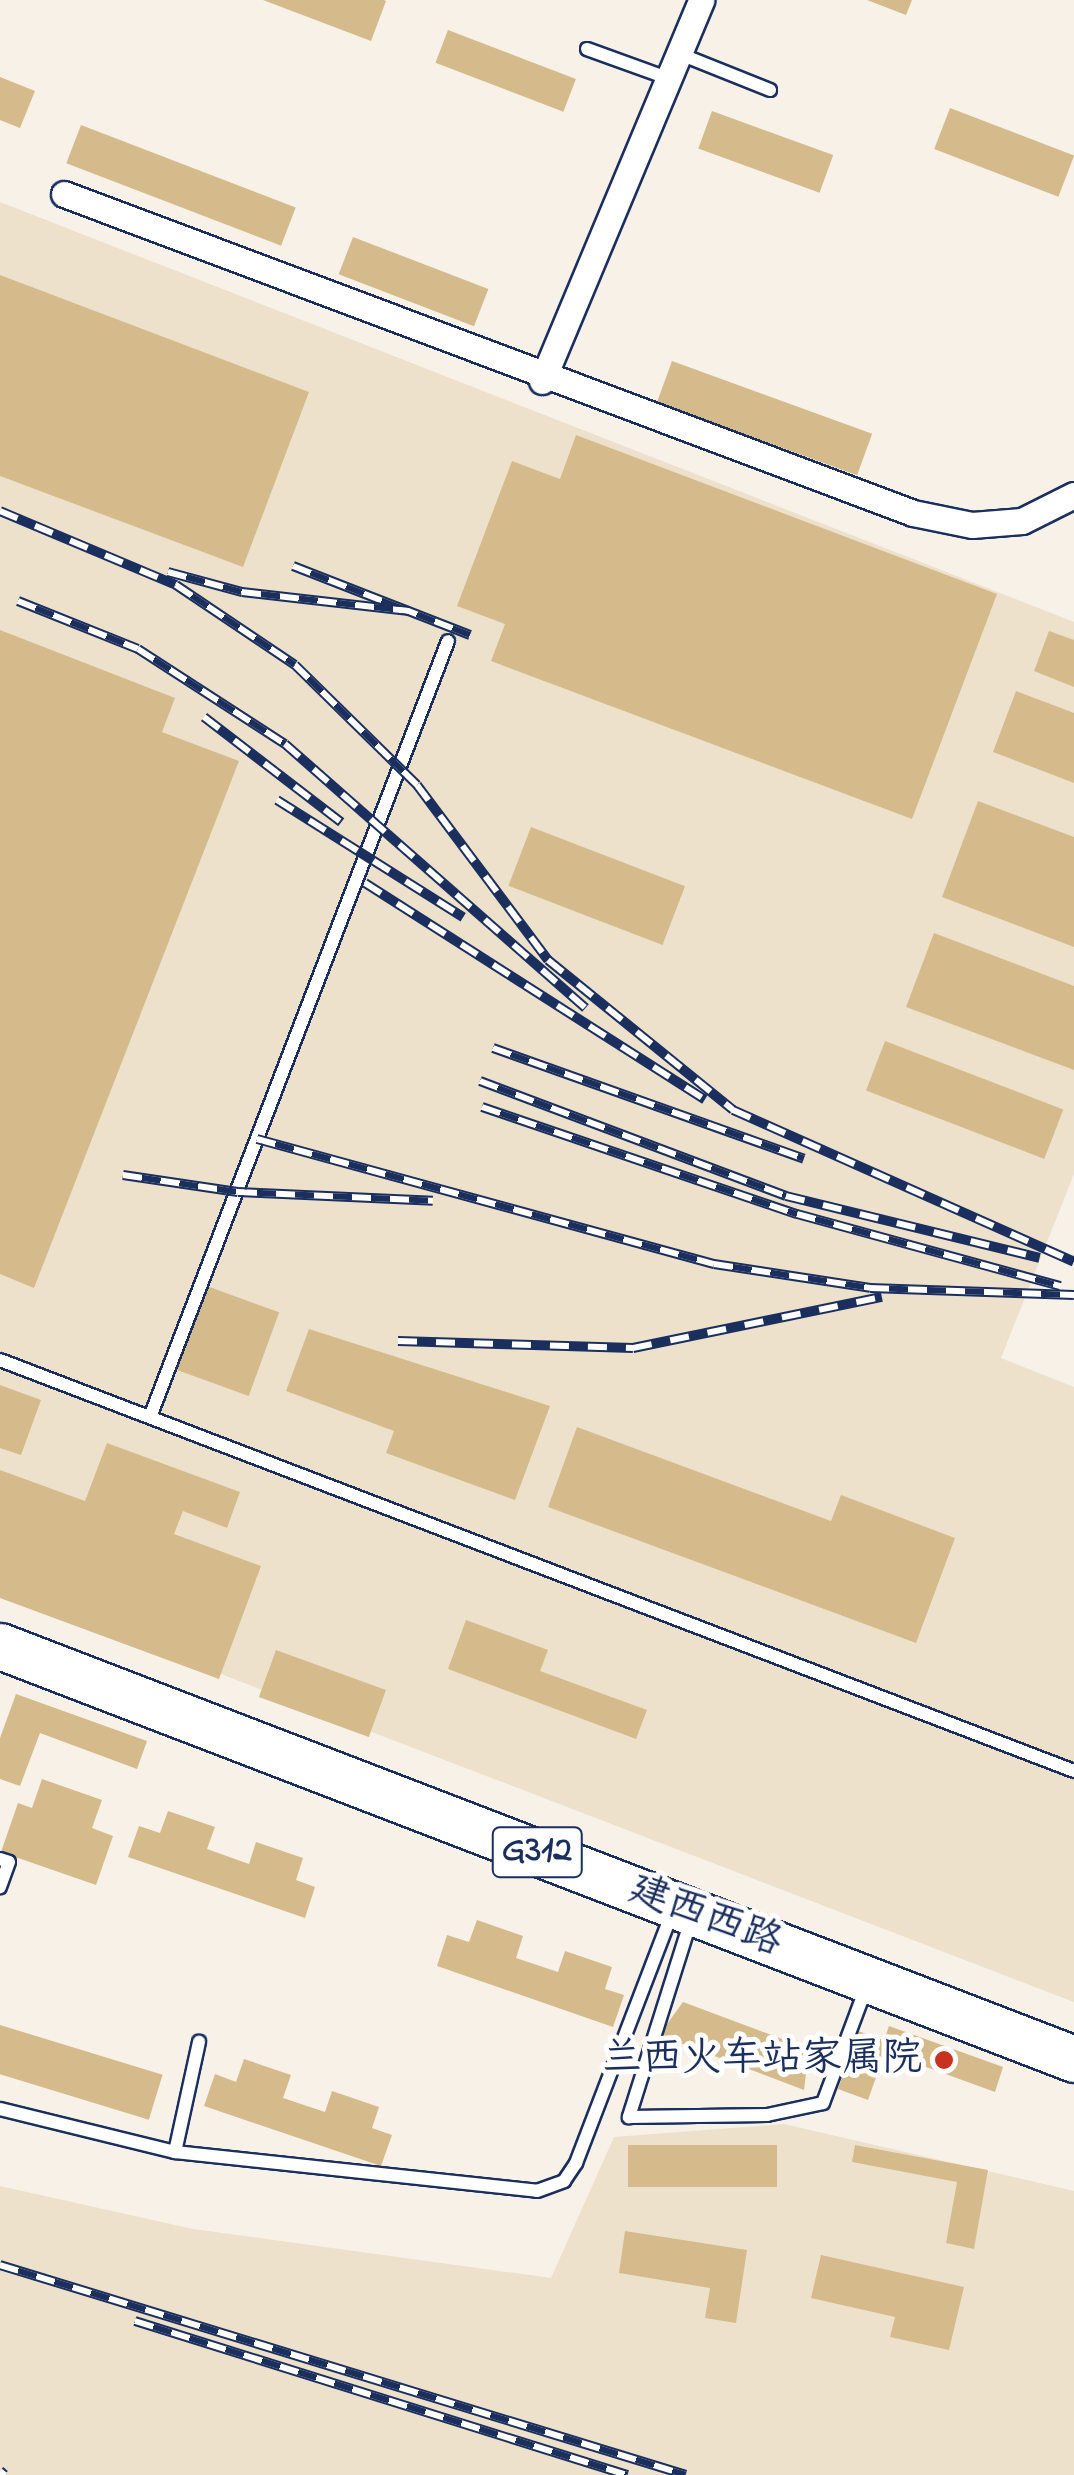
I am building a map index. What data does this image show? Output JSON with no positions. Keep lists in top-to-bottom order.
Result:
{
  "streets": {
    "highway": ["G312", "建西西路"]
  },
  "places": ["兰西火车站家属院"]
}
